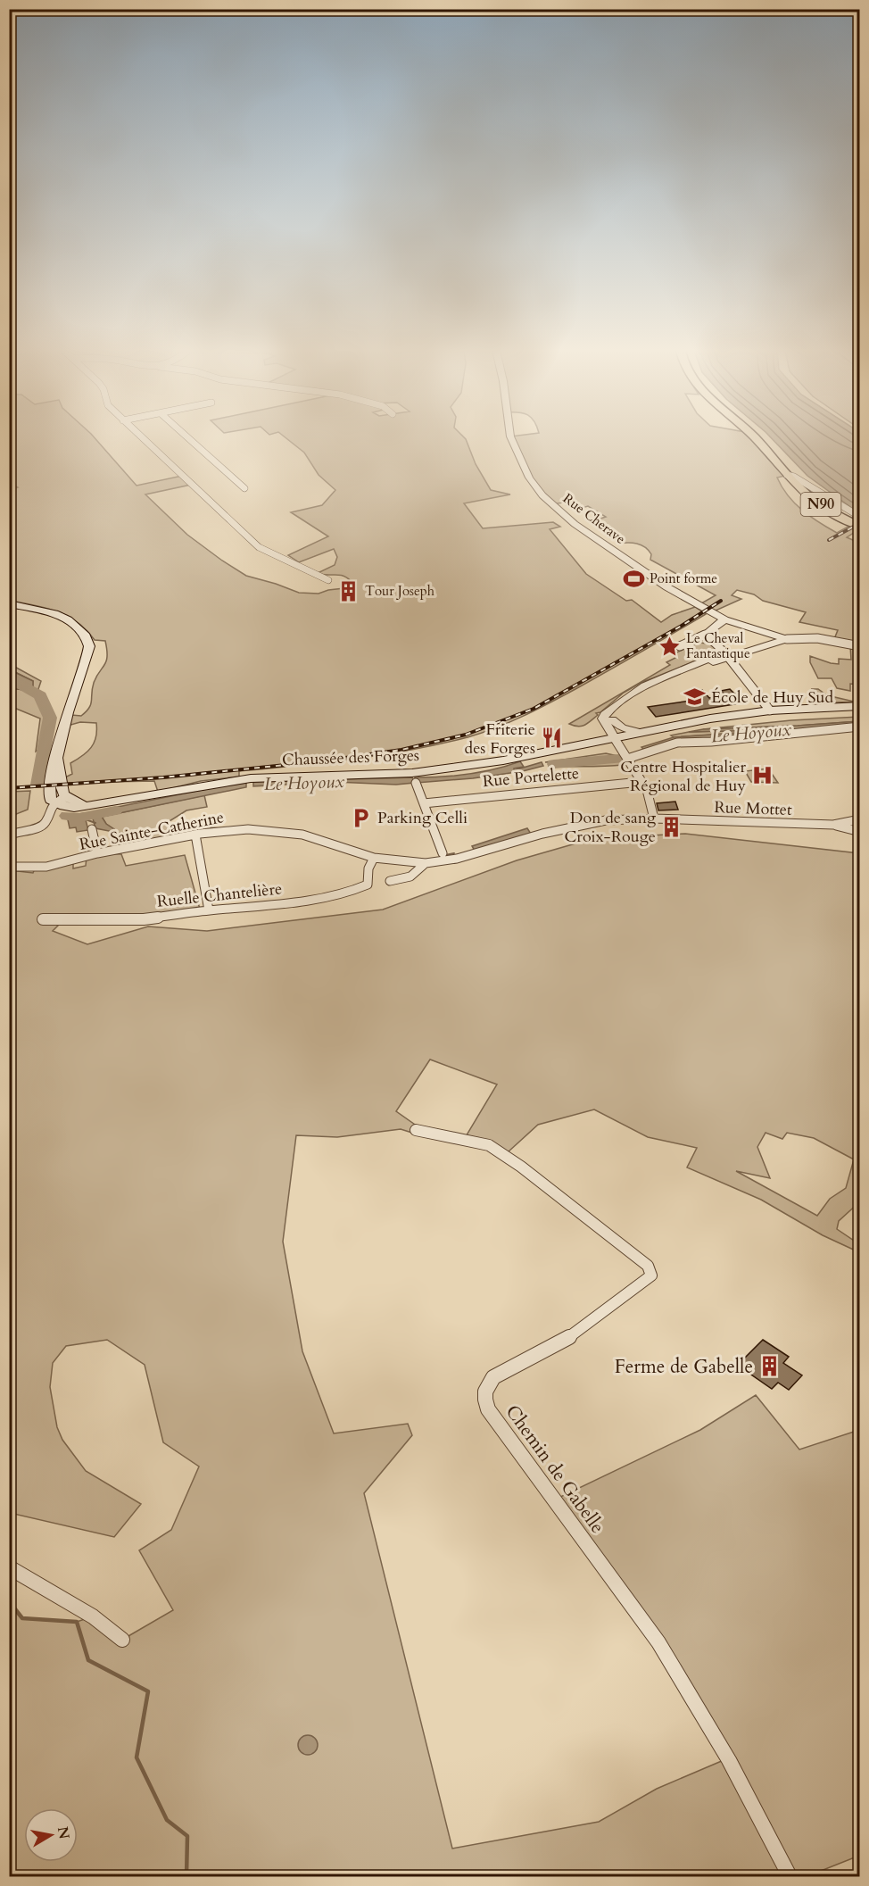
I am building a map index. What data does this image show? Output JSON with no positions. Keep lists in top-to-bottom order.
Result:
{
  "streets": {
    "main road": ["N90", "Chaussée des Forges"],
    "street": [
      "Rue Cherave",
      "Rue Portelette",
      "Rue Mottet",
      "Rue Sainte-Catherine",
      "Ruelle Chantelière",
      "Chemin de Gabelle"
    ]
  },
  "crossings": [
    ["Rue Mottet", "Rue Sainte-Catherine"],
    ["Rue Sainte-Catherine", "Ruelle Chantelière"]
  ],
  "water": ["Le Hoyoux"],
  "places": {
    "sports": ["Point forme"],
    "building": ["Tour Joseph", "Don de sang Croix-Rouge", "Ferme de Gabelle"],
    "place": ["Le Cheval Fantastique"],
    "school or university": ["École de Huy Sud"],
    "restaurant": ["Friterie des Forges"],
    "hospital": ["Centre Hospitalier Régional de Huy"],
    "parking": ["Parking Celli"]
  },
  "north": "right"
}
